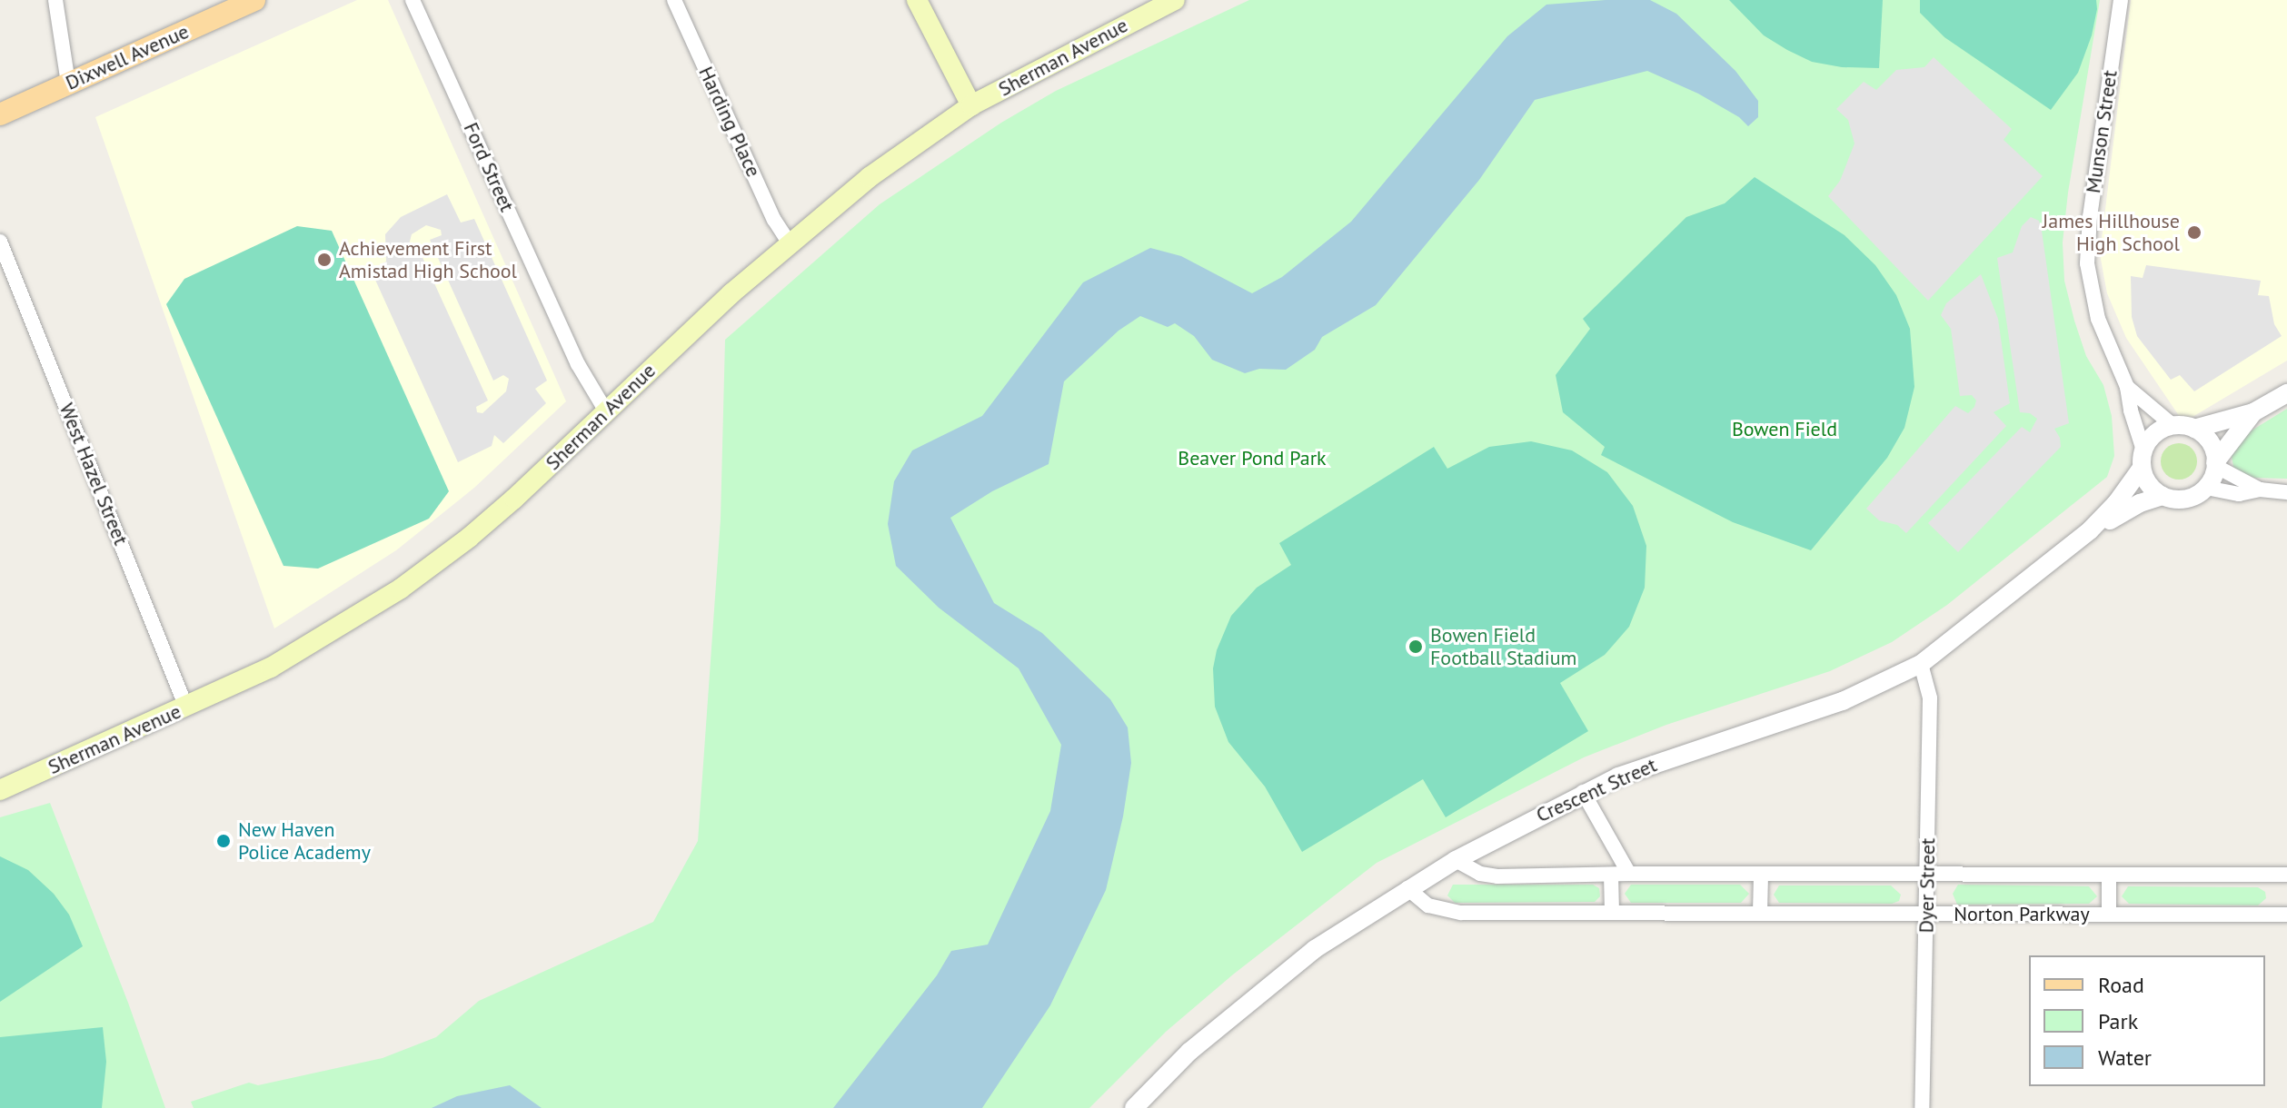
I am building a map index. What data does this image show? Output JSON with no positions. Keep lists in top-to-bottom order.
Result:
{
  "streets": {
    "main road": ["Dixwell Avenue", "Sherman Avenue"],
    "street": [
      "Harding Place",
      "Munson Street",
      "Ford Street",
      "West Hazel Street",
      "Crescent Street",
      "Dyer Street",
      "Norton Parkway"
    ]
  },
  "crossings": [
    ["Sherman Avenue", "Harding Place"],
    ["Sherman Avenue", "Ford Street"],
    ["Sherman Avenue", "West Hazel Street"],
    ["Munson Street", "Crescent Street"],
    ["Crescent Street", "Dyer Street"],
    ["Crescent Street", "Norton Parkway"],
    ["Dyer Street", "Norton Parkway"]
  ],
  "parks": ["Bowen Field", "Beaver Pond Park"],
  "places": [
    "James Hillhouse High School",
    "Achievement First Amistad High School",
    "Bowen Field Football Stadium",
    "New Haven Police Academy"
  ],
  "legend": ["Road", "Park", "Water"]
}
